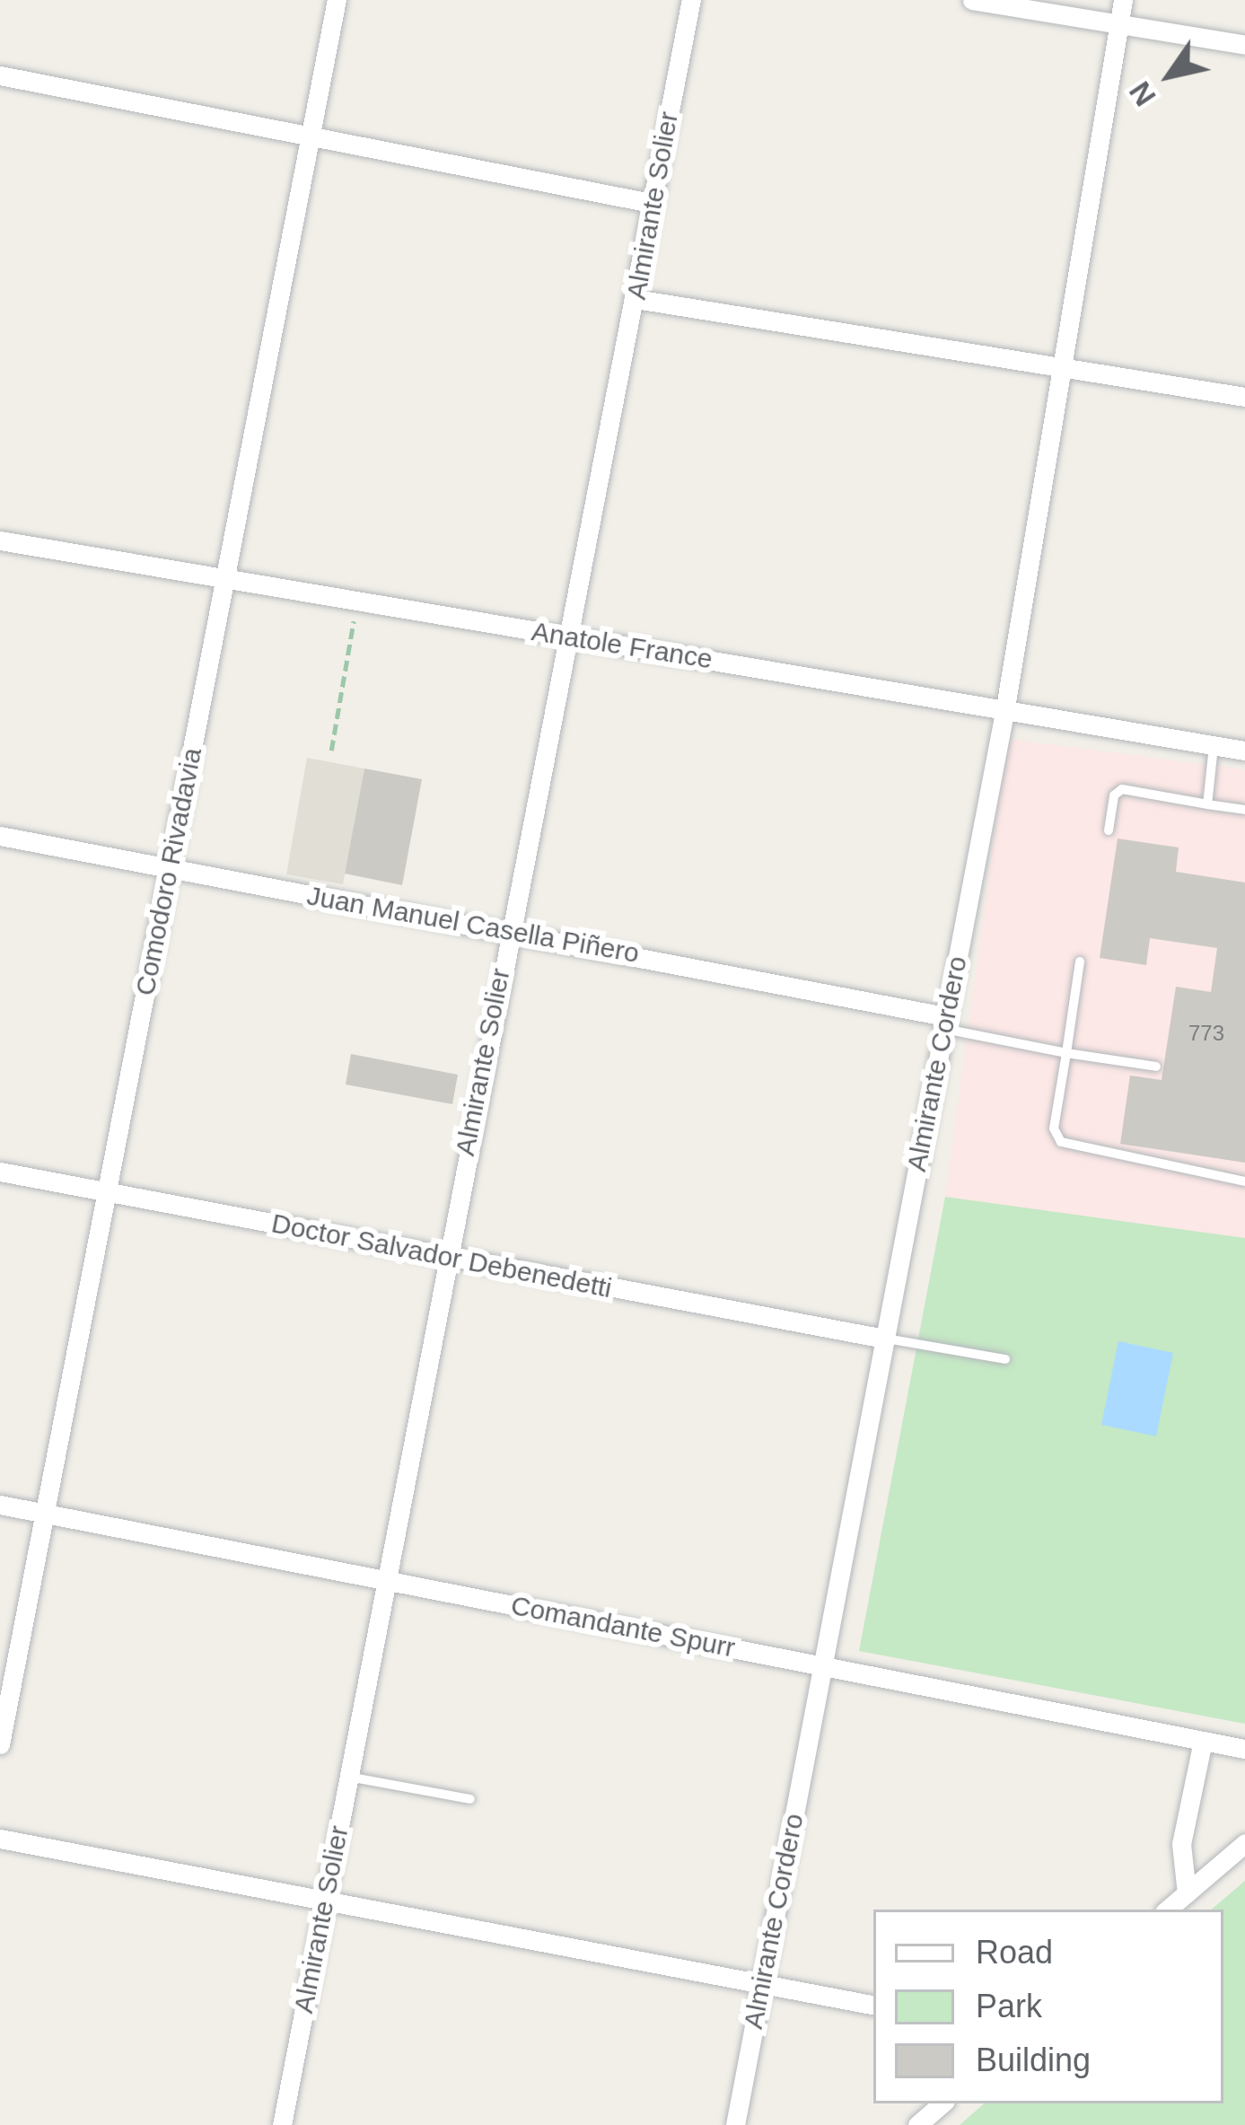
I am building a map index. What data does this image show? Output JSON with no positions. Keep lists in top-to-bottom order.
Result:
{
  "streets": {
    "street": [
      "Almirante Solier",
      "Anatole France",
      "Comodoro Rivadavia",
      "Juan Manuel Casella Piñero",
      "Almirante Cordero",
      "Doctor Salvador Debenedetti",
      "Comandante Spurr"
    ]
  },
  "crossings": [
    ["Almirante Solier", "Anatole France"],
    ["Almirante Solier", "Juan Manuel Casella Piñero"],
    ["Almirante Solier", "Doctor Salvador Debenedetti"],
    ["Almirante Solier", "Comandante Spurr"],
    ["Anatole France", "Comodoro Rivadavia"],
    ["Anatole France", "Almirante Cordero"],
    ["Comodoro Rivadavia", "Juan Manuel Casella Piñero"],
    ["Comodoro Rivadavia", "Doctor Salvador Debenedetti"],
    ["Comodoro Rivadavia", "Comandante Spurr"],
    ["Juan Manuel Casella Piñero", "Almirante Cordero"],
    ["Almirante Cordero", "Doctor Salvador Debenedetti"],
    ["Almirante Cordero", "Comandante Spurr"]
  ],
  "house_numbers": ["773"],
  "legend": ["Road", "Park", "Building"],
  "north": "bottom left"
}
